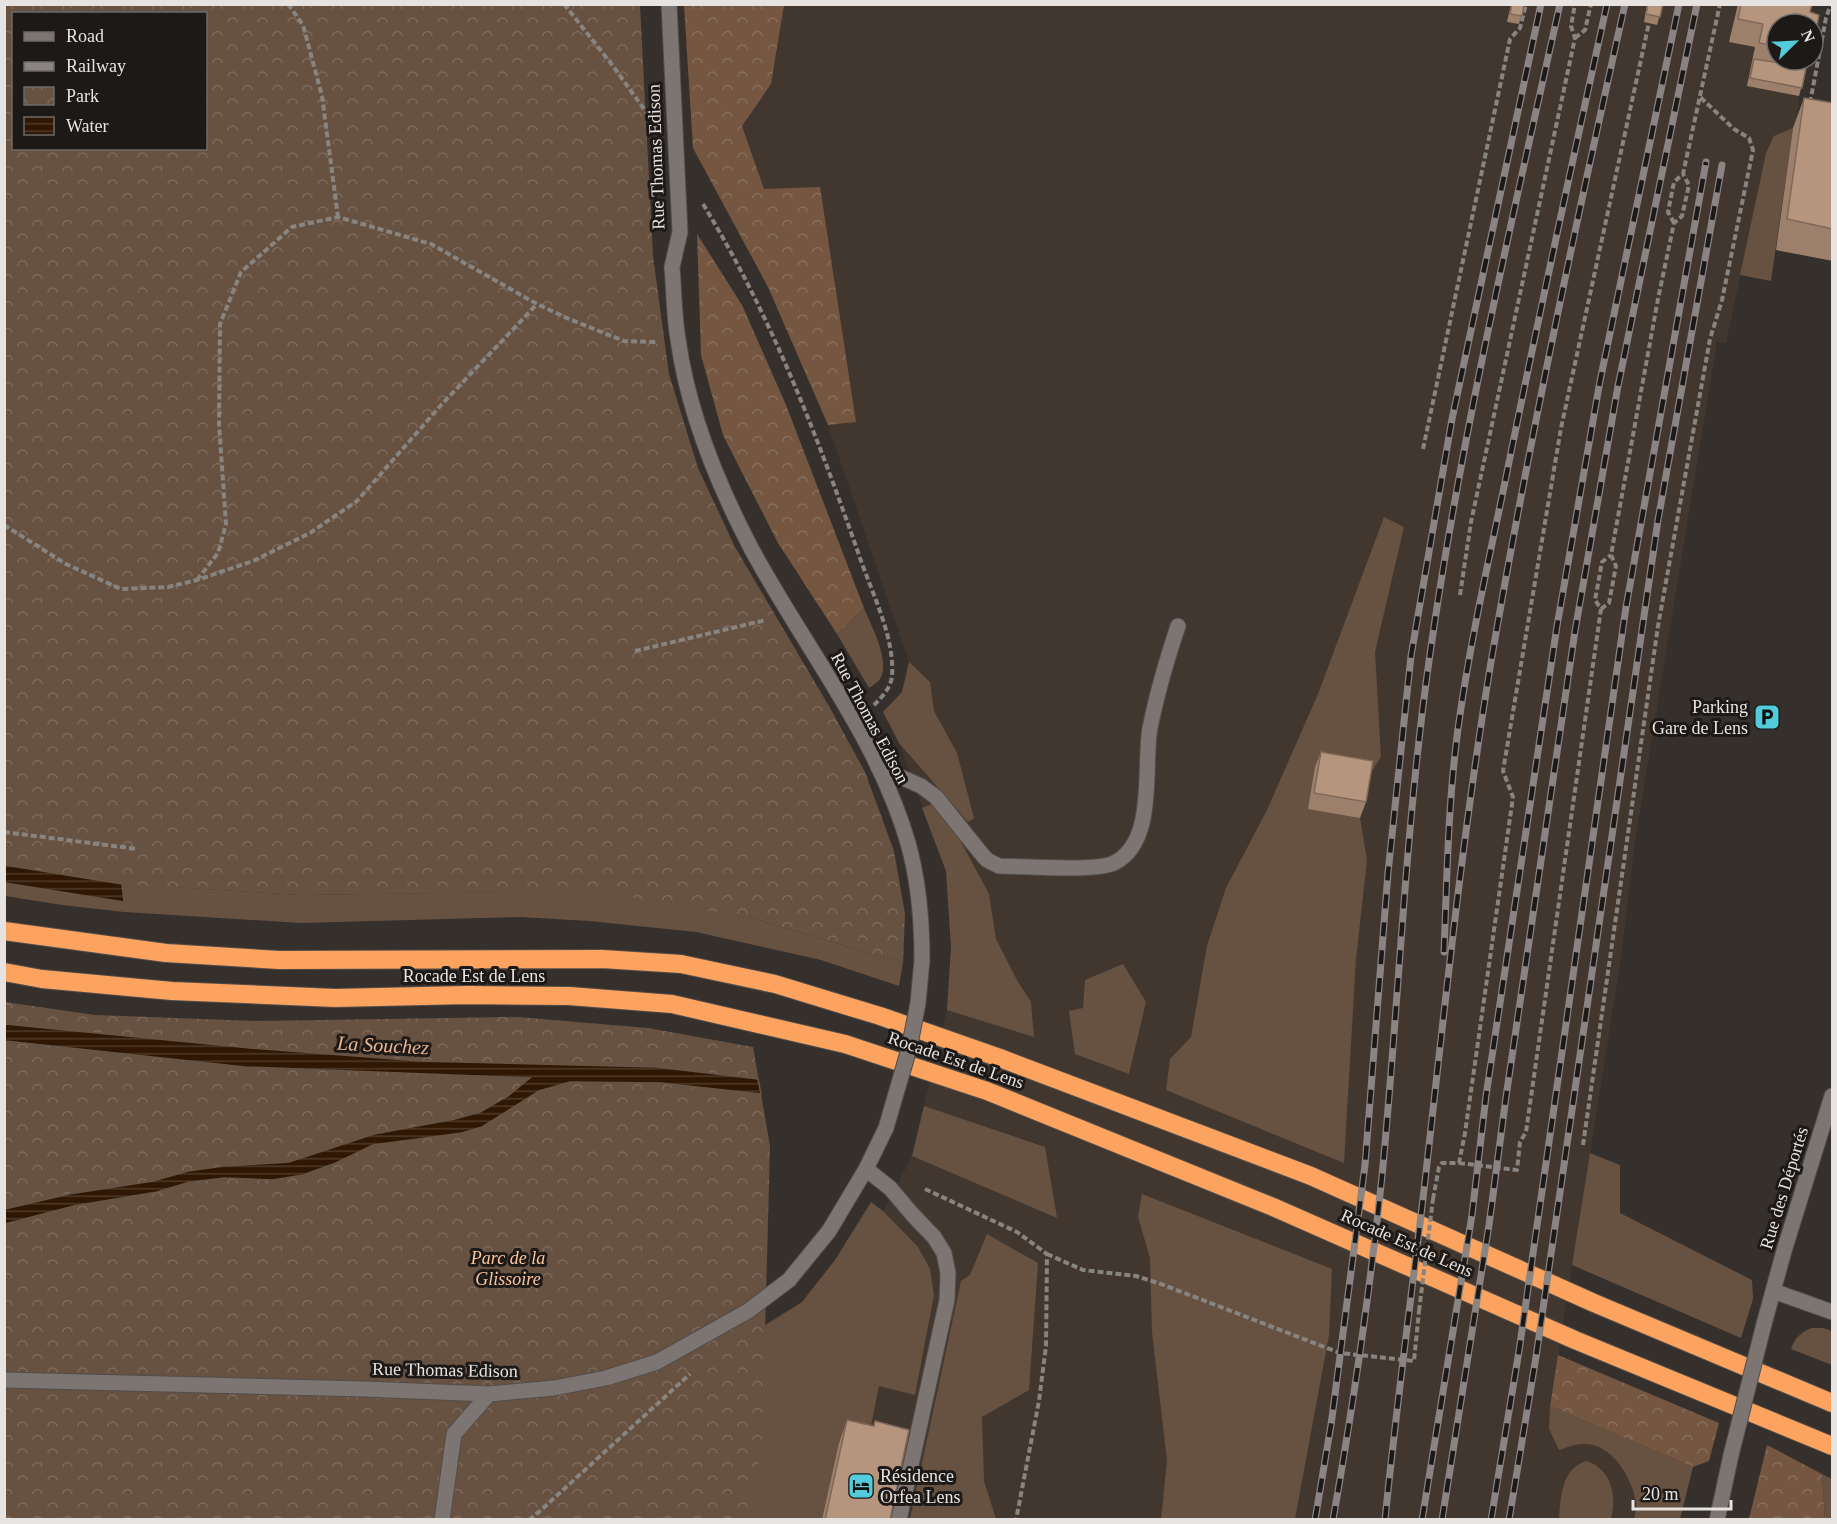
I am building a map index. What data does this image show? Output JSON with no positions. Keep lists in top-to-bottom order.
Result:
{
  "streets": {
    "highway": ["Rocade Est de Lens"],
    "street": ["Rue Thomas Edison", "Rue des Déportés"]
  },
  "water": ["La Souchez"],
  "parks": ["Parc de la Glissoire"],
  "places": {
    "parking": ["Parking Gare de Lens"],
    "hotel": ["Résidence Orfea Lens"]
  },
  "legend": [
    "Road",
    "Railway",
    "Park",
    "Water"
  ],
  "scale_bar": "20 m",
  "north": "top right"
}
